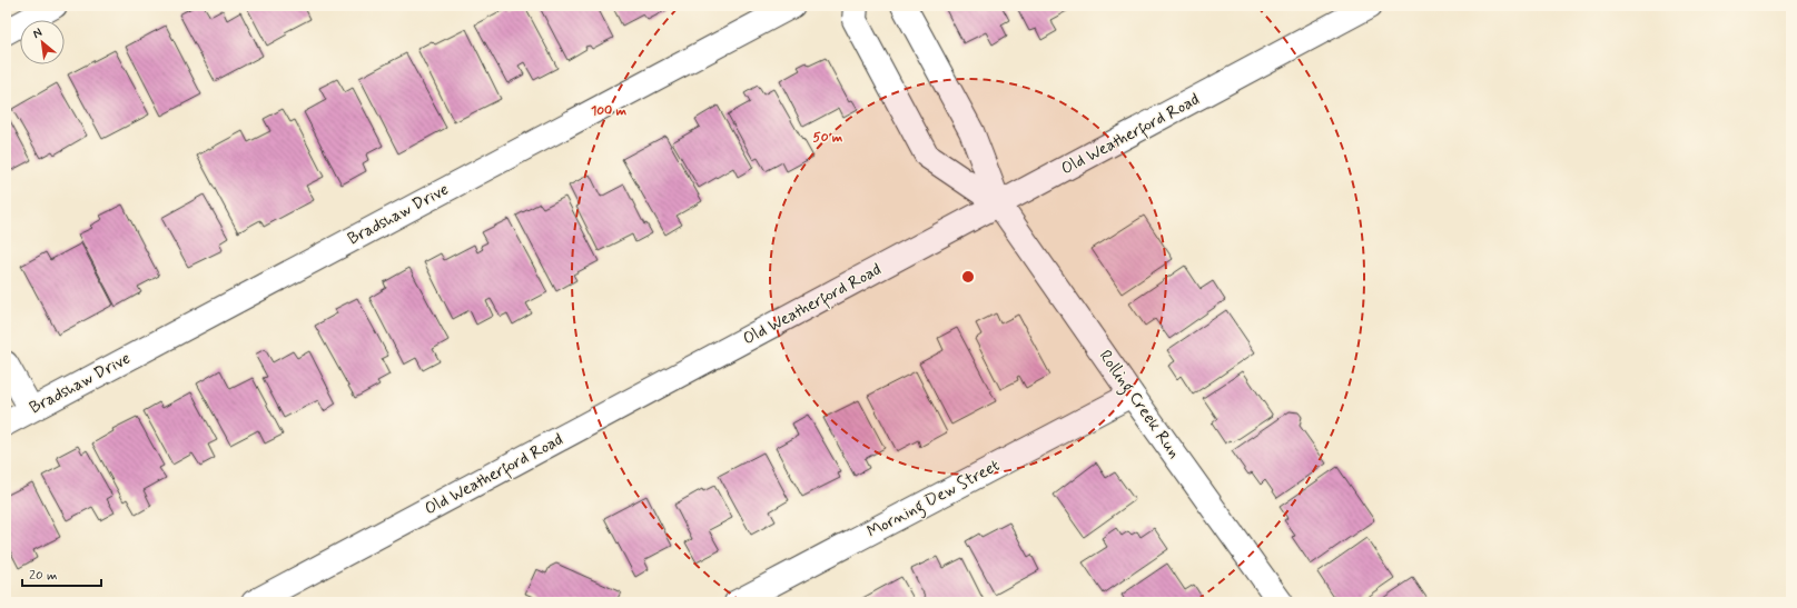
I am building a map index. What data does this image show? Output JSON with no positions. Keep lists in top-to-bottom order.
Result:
{
  "streets": {
    "street": [
      "Old Weatherford Road",
      "Bradshaw Drive",
      "Rolling Creek Run",
      "Morning Dew Street"
    ]
  },
  "crossings": [
    ["Old Weatherford Road", "Rolling Creek Run"],
    ["Rolling Creek Run", "Morning Dew Street"]
  ],
  "scale_bar": "20 m",
  "north": "top left",
  "rings": ["100 m", "50 m"]
}
